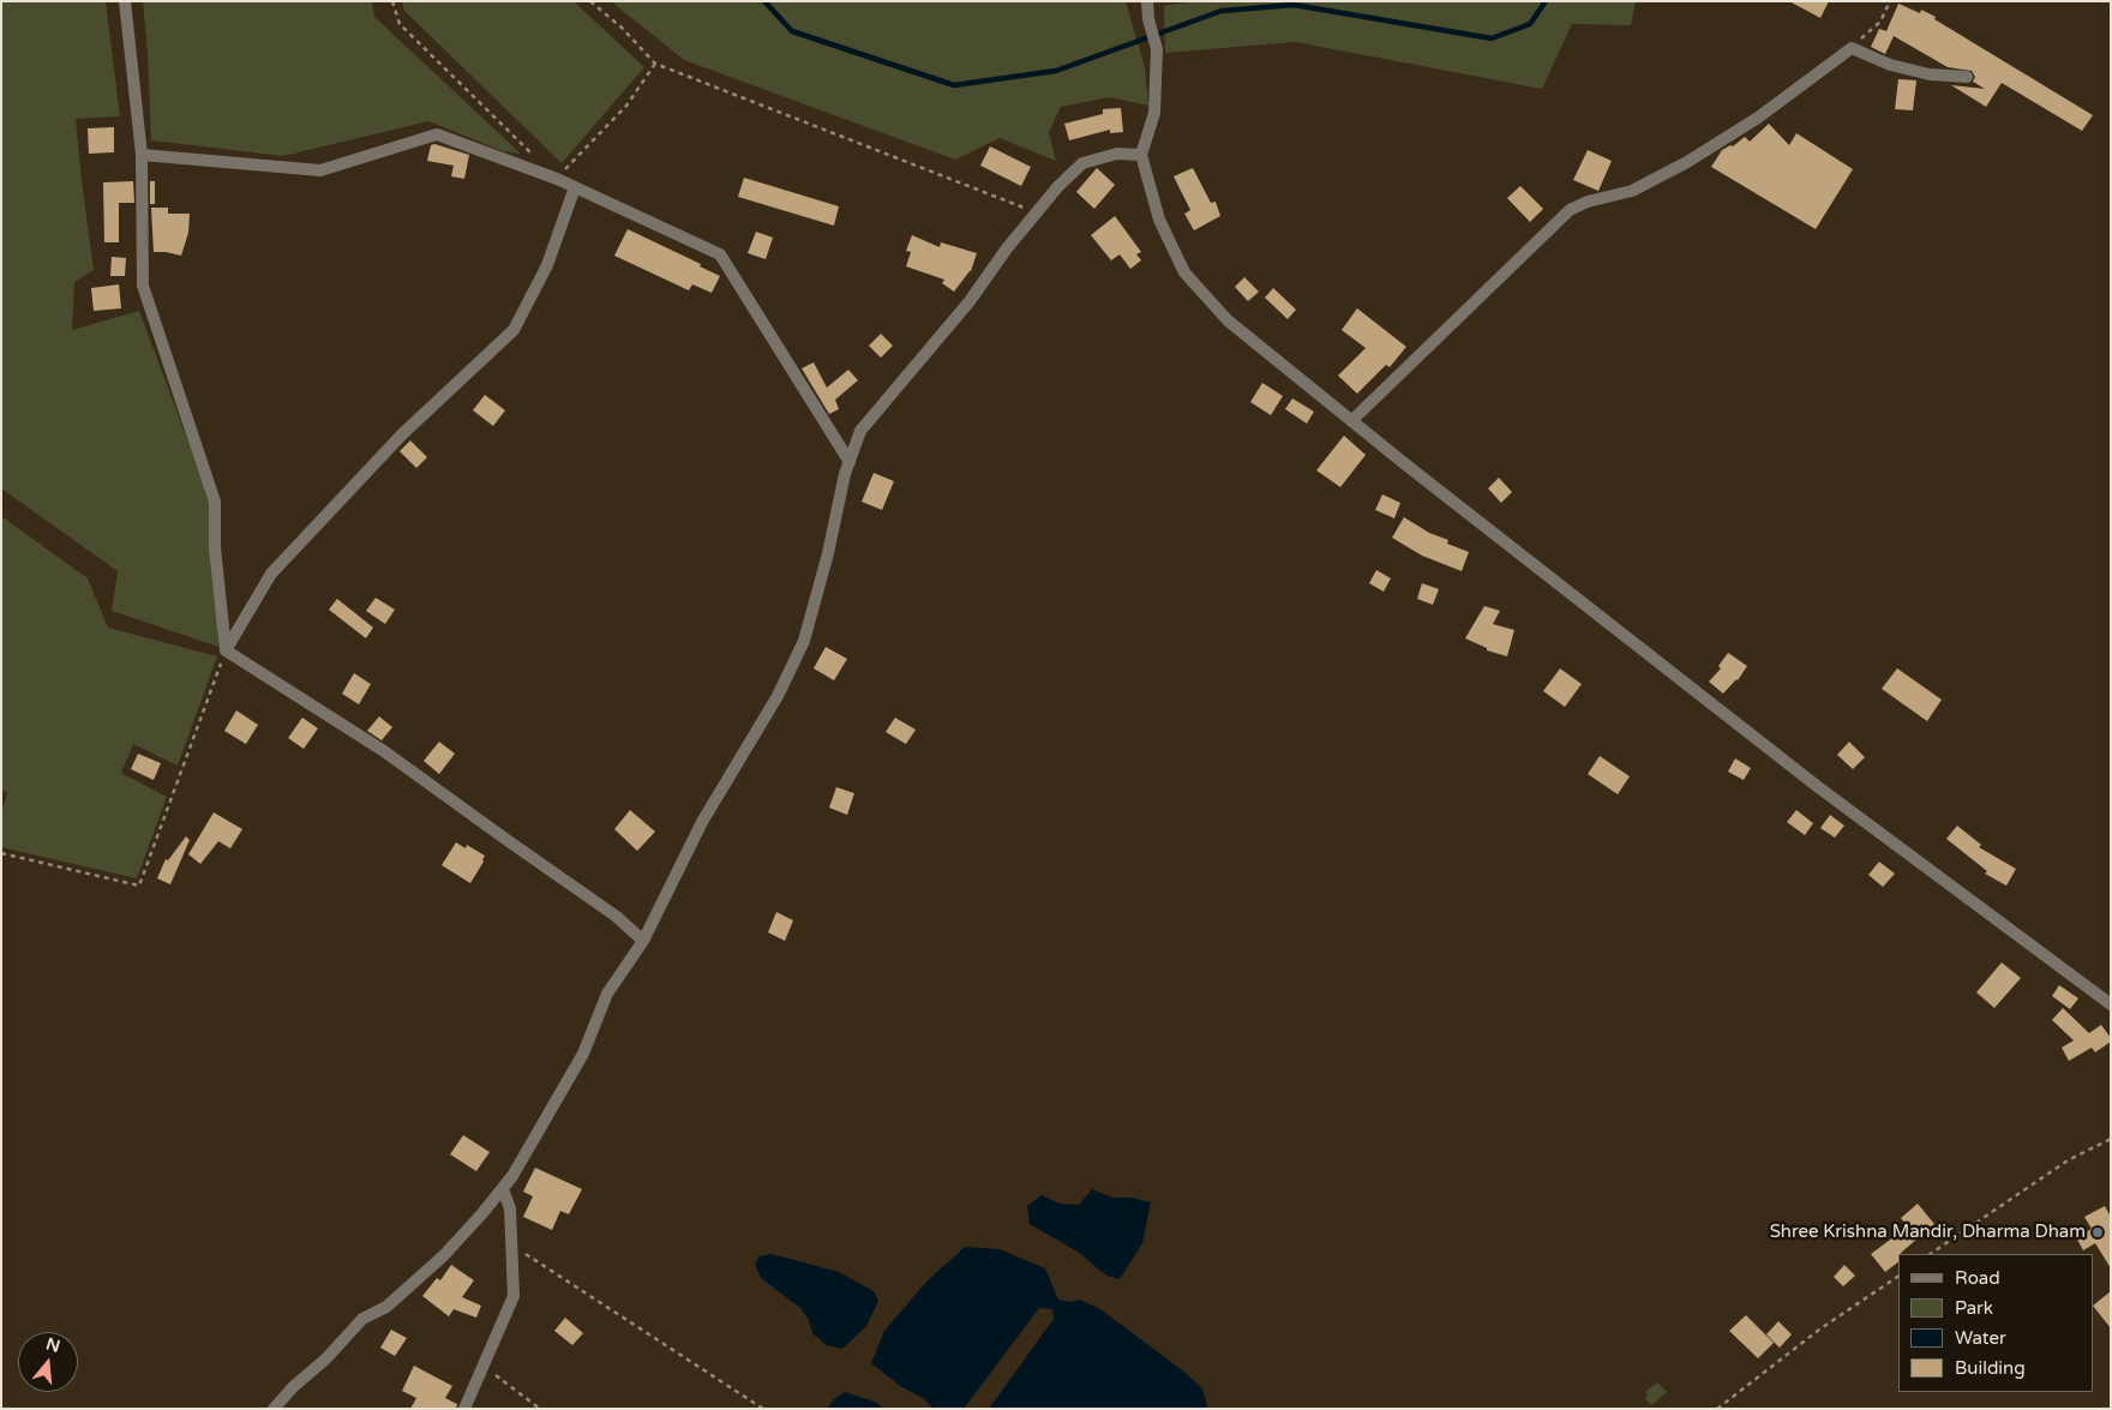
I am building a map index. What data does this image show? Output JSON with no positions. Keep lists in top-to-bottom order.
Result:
{
  "places": ["Shree Krishna Mandir, Dharma Dham"],
  "legend": [
    "Road",
    "Park",
    "Water",
    "Building"
  ],
  "north": "top"
}
